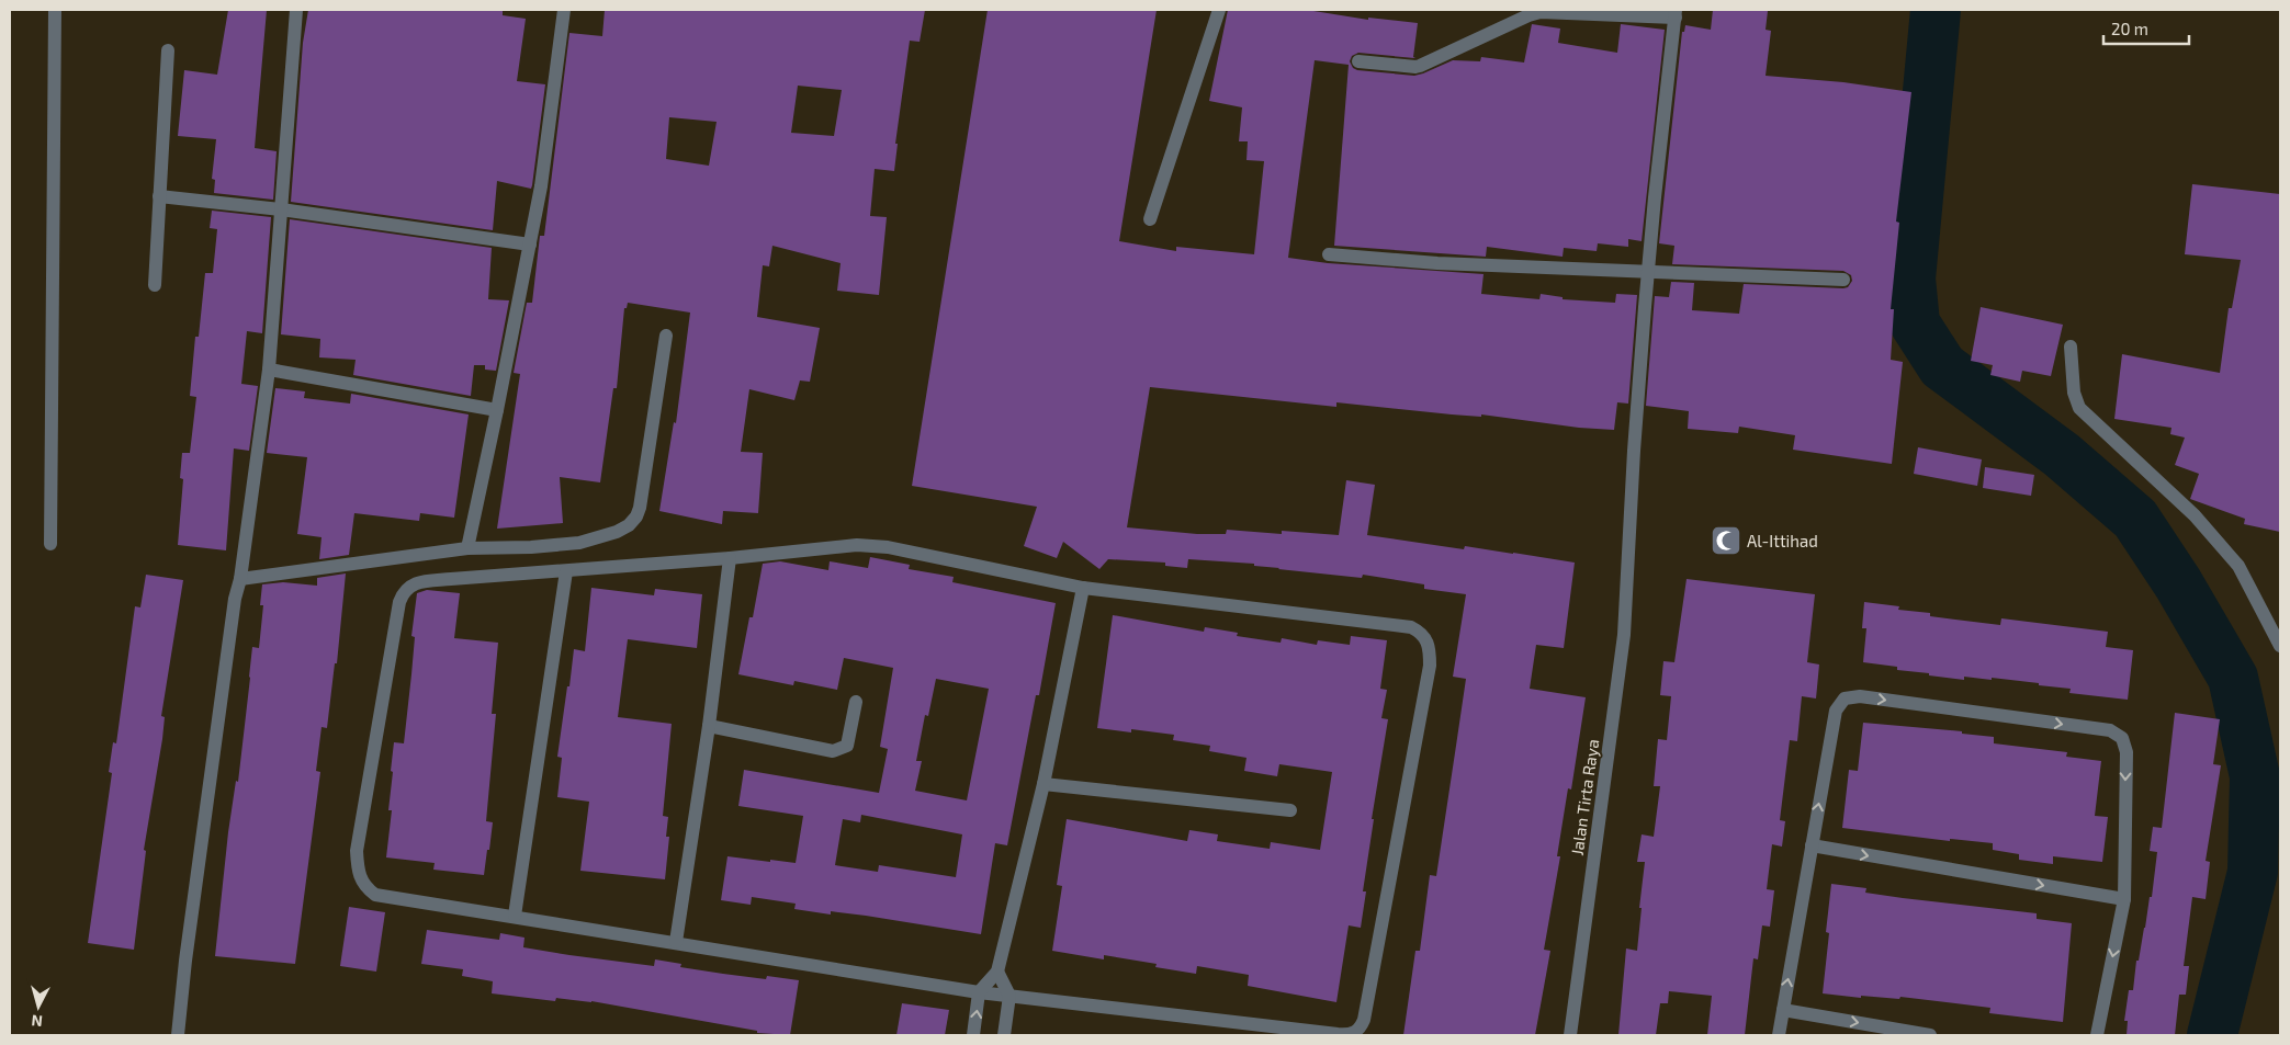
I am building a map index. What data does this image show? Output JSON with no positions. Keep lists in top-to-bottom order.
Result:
{
  "streets": {
    "street": ["Jalan Tirta Raya"]
  },
  "places": {
    "mosque": ["Al-Ittihad"]
  },
  "scale_bar": "20 m",
  "north": "bottom"
}
